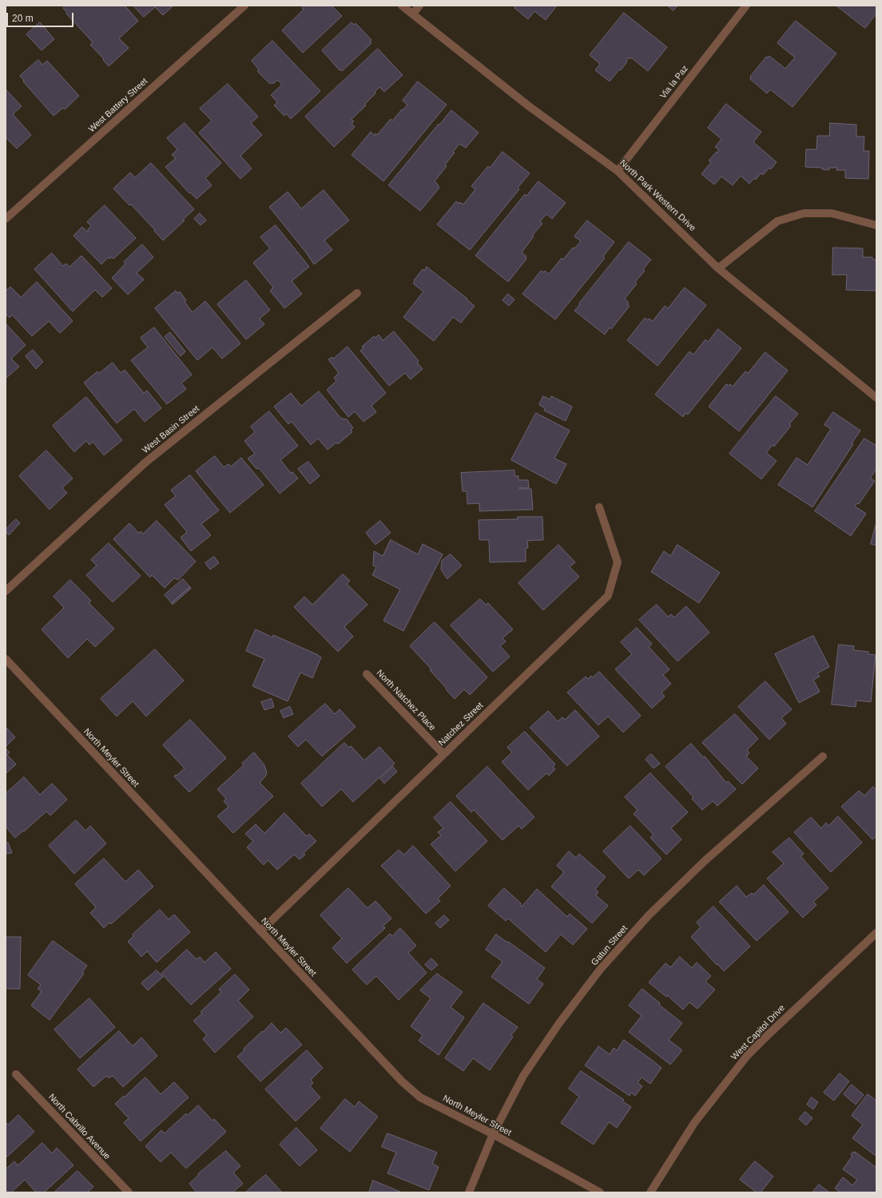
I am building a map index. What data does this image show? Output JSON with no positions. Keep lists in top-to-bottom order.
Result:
{
  "streets": {
    "street": [
      "Via la Paz",
      "West Battery Street",
      "North Park Western Drive",
      "West Basin Street",
      "North Natchez Place",
      "Natchez Street",
      "North Meyler Street",
      "Gatun Street",
      "West Capitol Drive",
      "North Cabrillo Avenue"
    ]
  },
  "crossings": [
    ["Via la Paz", "North Park Western Drive"],
    ["North Natchez Place", "Natchez Street"],
    ["Natchez Street", "North Meyler Street"],
    ["North Meyler Street", "Gatun Street"]
  ],
  "scale_bar": "20 m"
}
